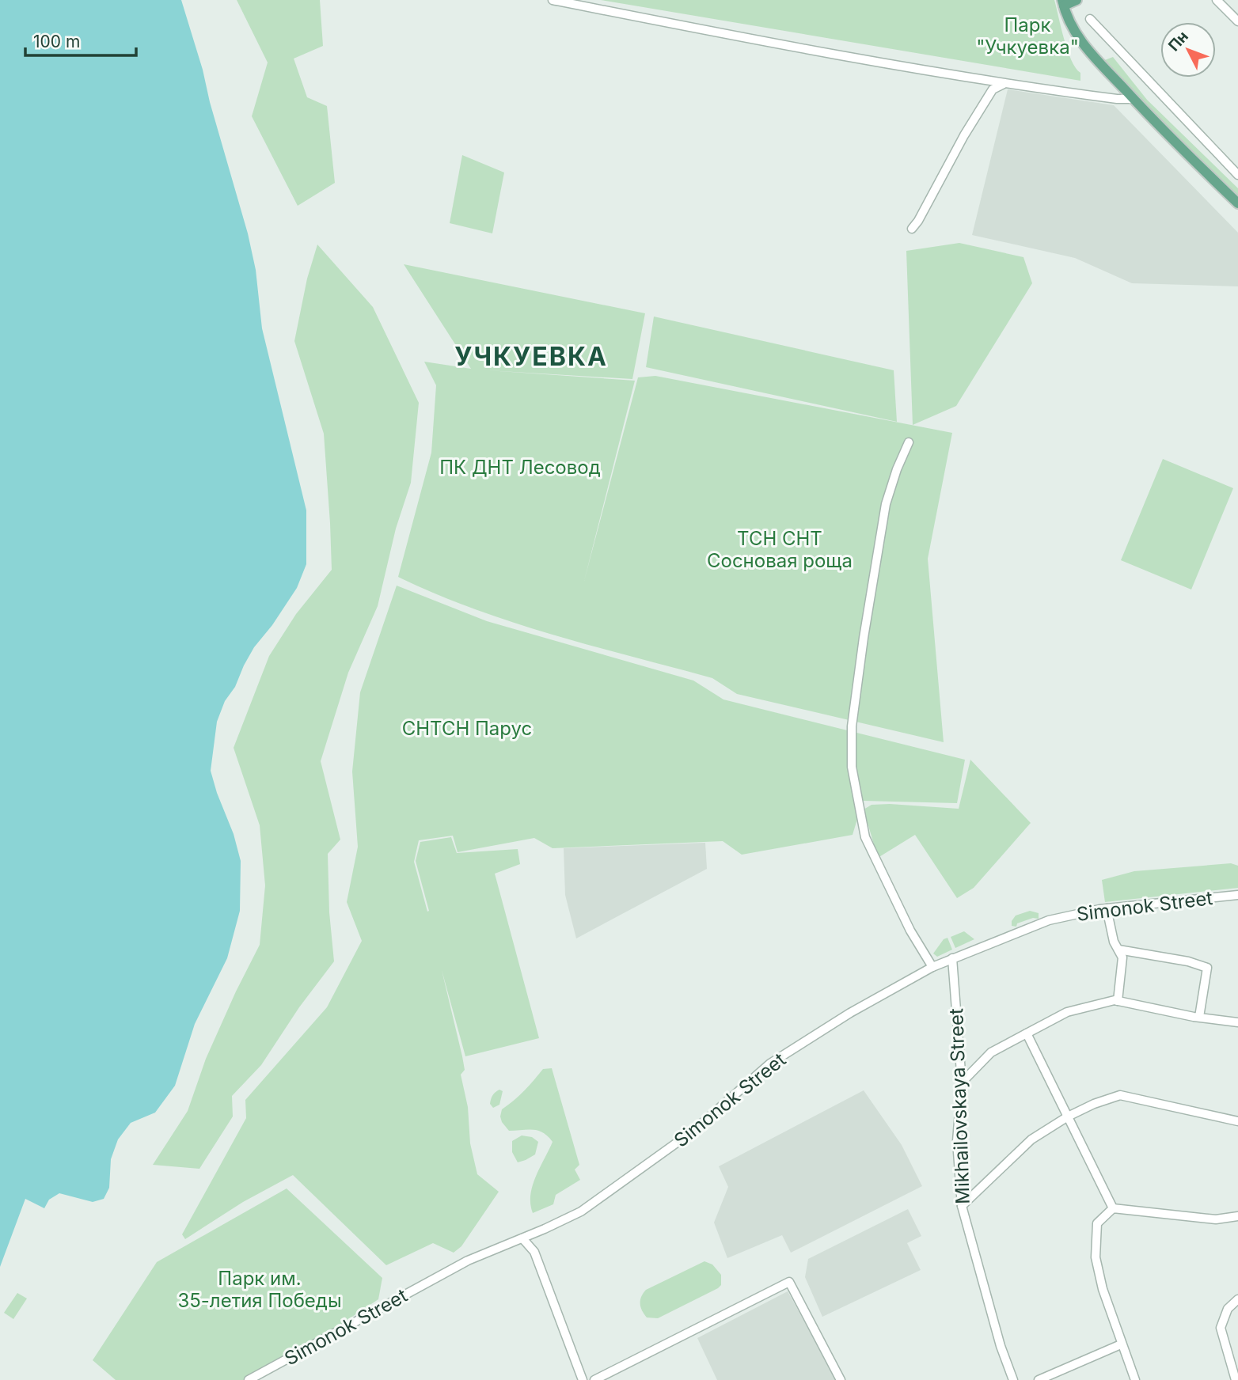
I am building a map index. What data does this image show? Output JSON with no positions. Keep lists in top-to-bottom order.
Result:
{
  "streets": {
    "street": ["Simonok Street", "Mikhailovskaya Street"]
  },
  "crossings": [
    ["Simonok Street", "Mikhailovskaya Street"]
  ],
  "districts": ["УЧКУЕВКА"],
  "parks": [
    "Парк \"Учкуевка\"",
    "ПК ДНТ Лесовод",
    "ТСН СНТ Сосновая роща",
    "СНТСН Парус",
    "Парк им. 35-летия Победы"
  ],
  "scale_bar": "100 m",
  "north": "top left"
}
